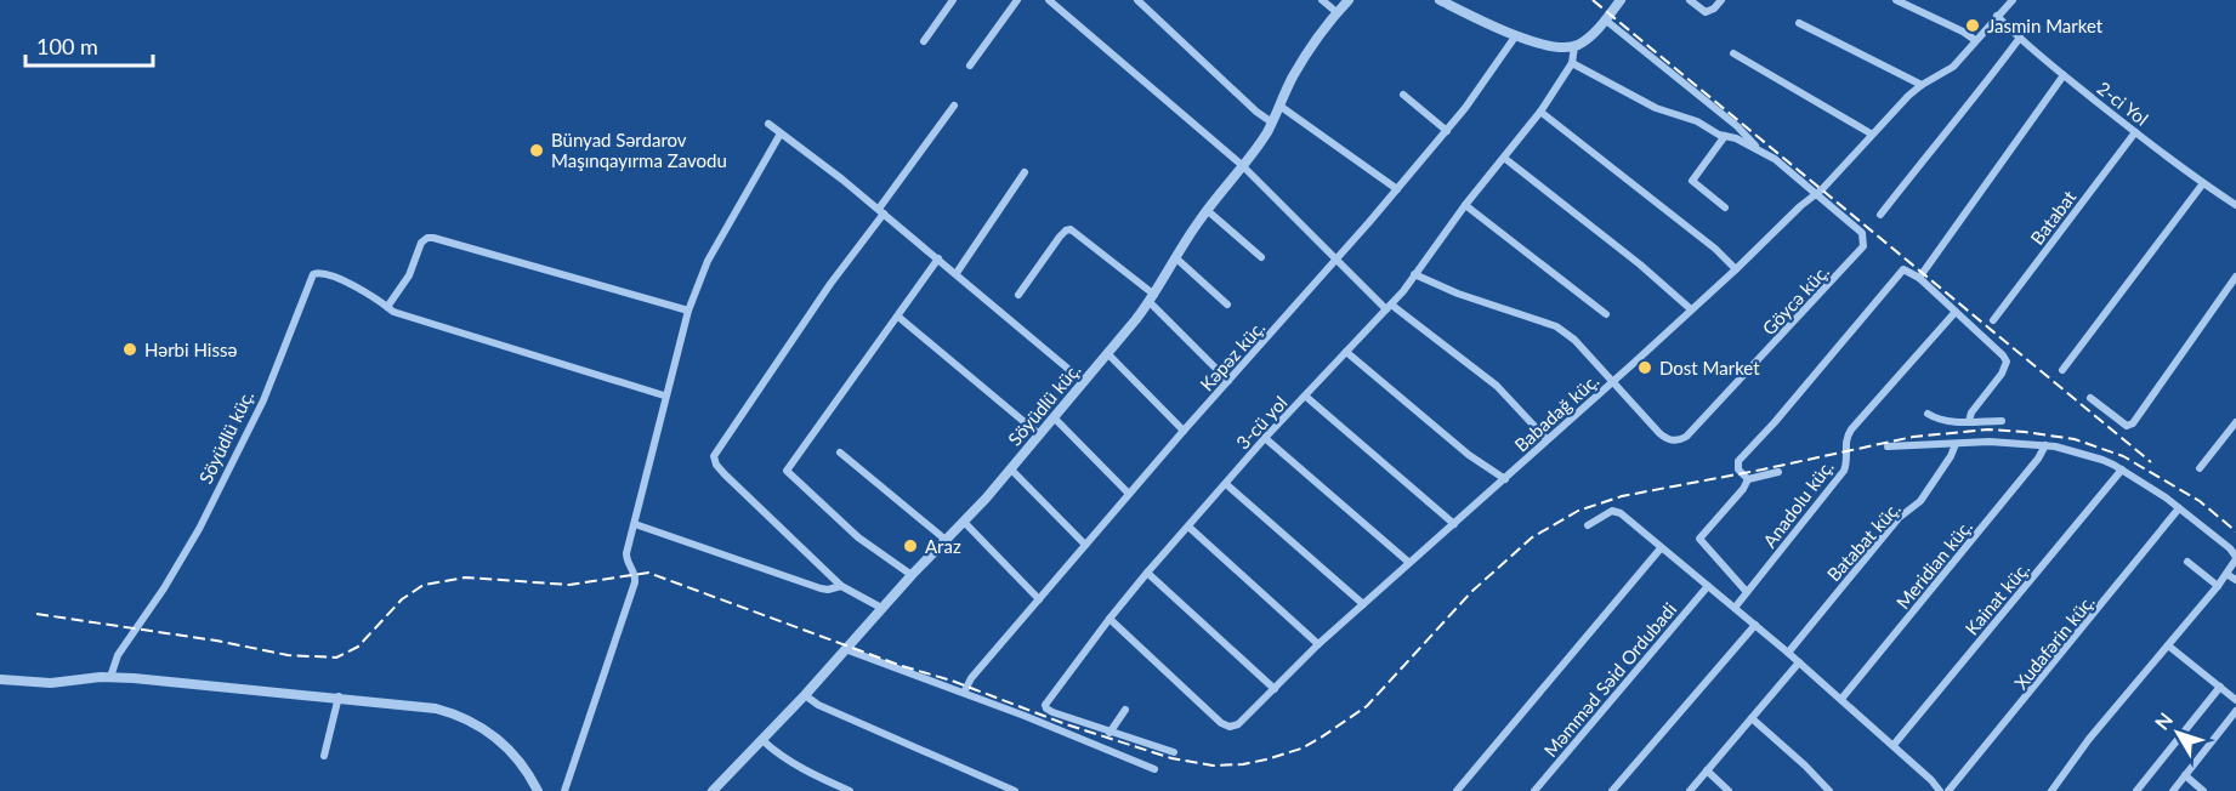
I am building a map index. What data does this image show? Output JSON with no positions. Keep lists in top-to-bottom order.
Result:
{
  "streets": {
    "street": [
      "2-ci Yol",
      "Batabat",
      "Göycə küç.",
      "Kəpəz küç.",
      "Söyüdlü küç.",
      "Babadağ küç.",
      "3-cü yol",
      "Anadolu küç.",
      "Batabat küç.",
      "Meridian küç.",
      "Kainat küç.",
      "Xudafərin küç.",
      "Məmməd Səid Ordubadi"
    ]
  },
  "crossings": [
    ["2-ci Yol", "Batabat"],
    ["2-ci Yol", "Babadağ küç."],
    ["Göycə küç.", "Babadağ küç."],
    ["Göycə küç.", "3-cü yol"],
    ["Babadağ küç.", "3-cü yol"]
  ],
  "places": [
    "Jasmin Market",
    "Bünyad Sərdarov Maşınqayırma Zavodu",
    "Hərbi Hissə",
    "Dost Market",
    "Araz"
  ],
  "scale_bar": "100 m",
  "north": "top left"
}
